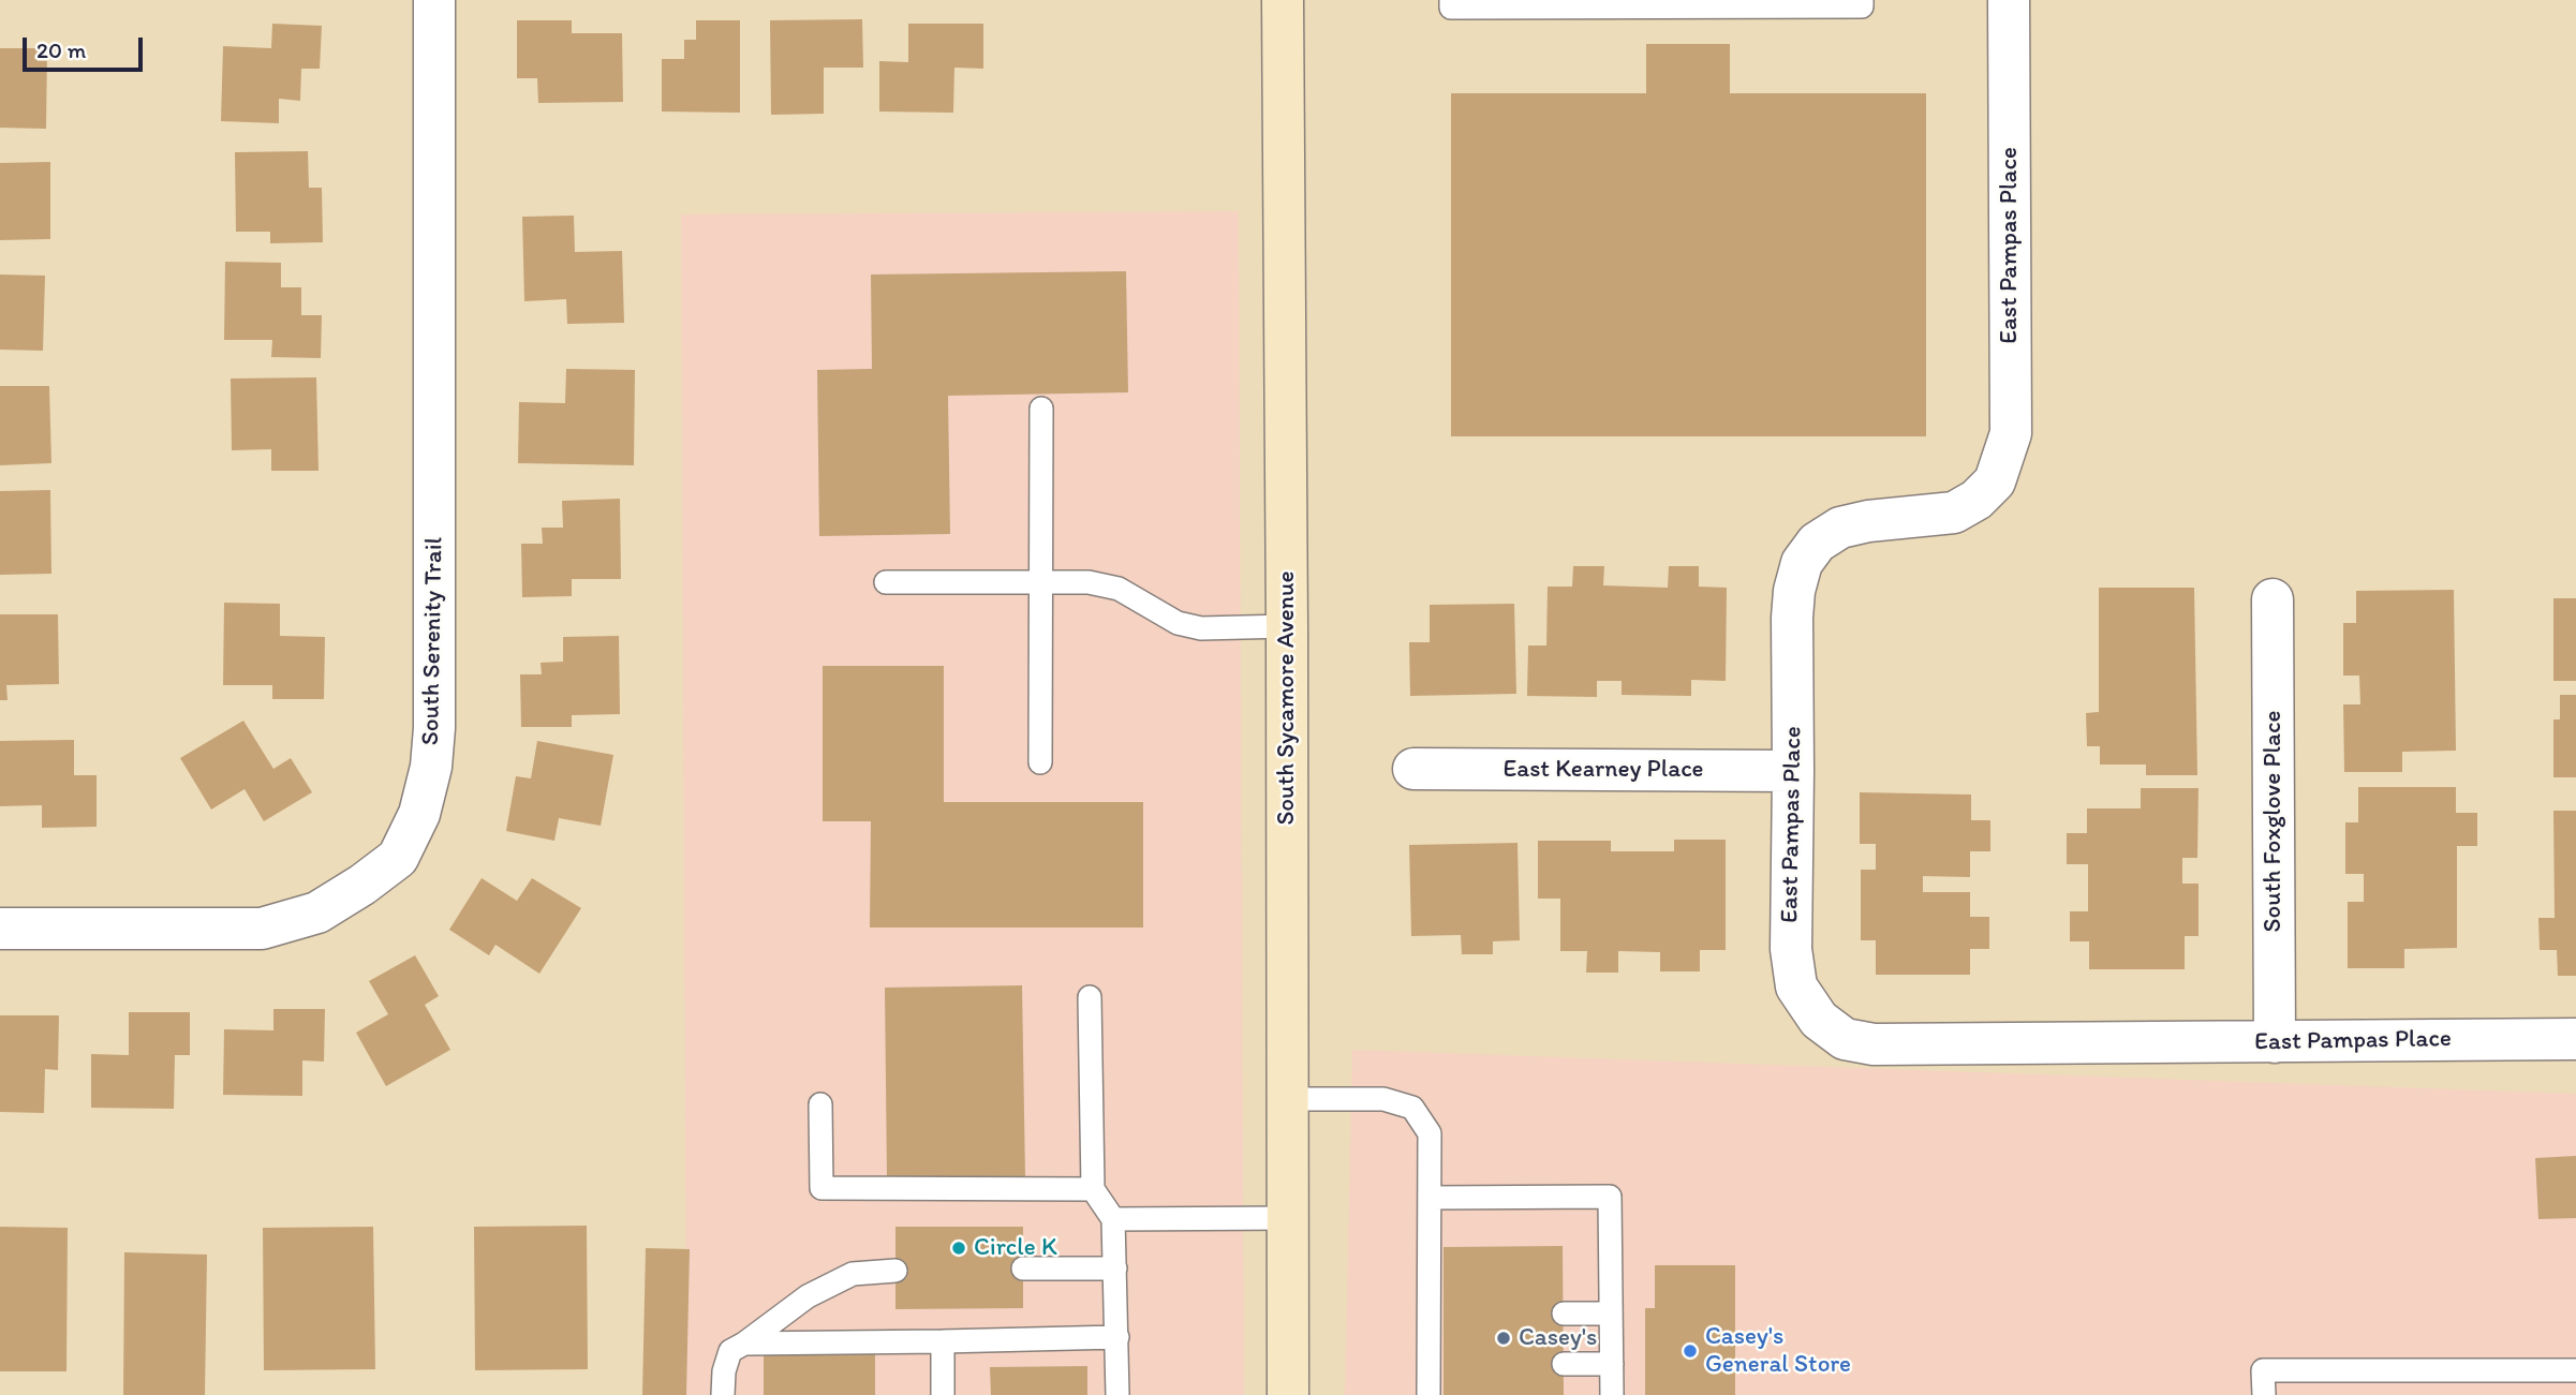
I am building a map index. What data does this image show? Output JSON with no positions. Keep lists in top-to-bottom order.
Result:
{
  "streets": {
    "main road": ["South Sycamore Avenue"],
    "street": [
      "East Pampas Place",
      "South Serenity Trail",
      "East Kearney Place",
      "South Foxglove Place"
    ]
  },
  "crossings": [
    ["East Pampas Place", "East Kearney Place"],
    ["East Pampas Place", "South Foxglove Place"]
  ],
  "places": ["Circle K", "Casey's", "Casey's General Store"],
  "scale_bar": "20 m"
}
